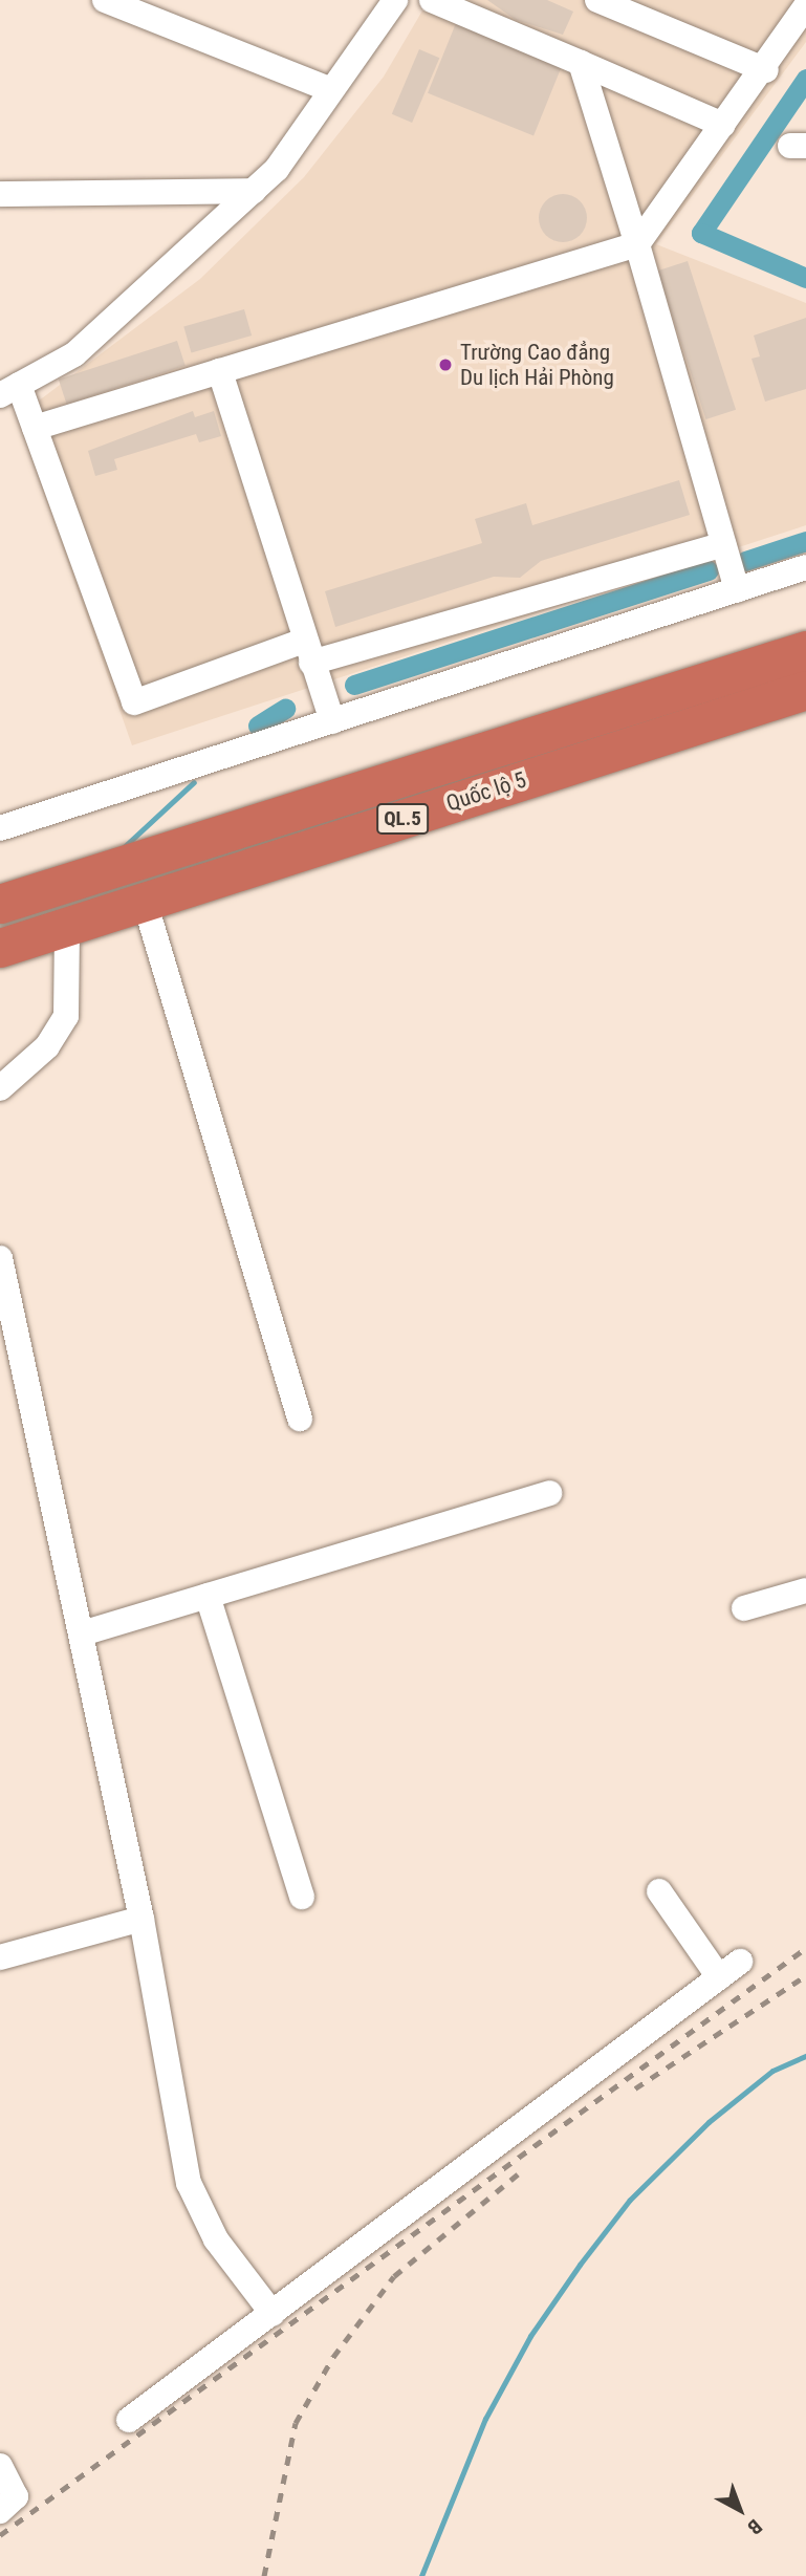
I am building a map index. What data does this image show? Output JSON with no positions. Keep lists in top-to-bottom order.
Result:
{
  "streets": {
    "highway": ["Quốc lộ 5", "QL.5"]
  },
  "places": ["Trường Cao đẳng Du lịch Hải Phòng"],
  "north": "bottom right"
}
